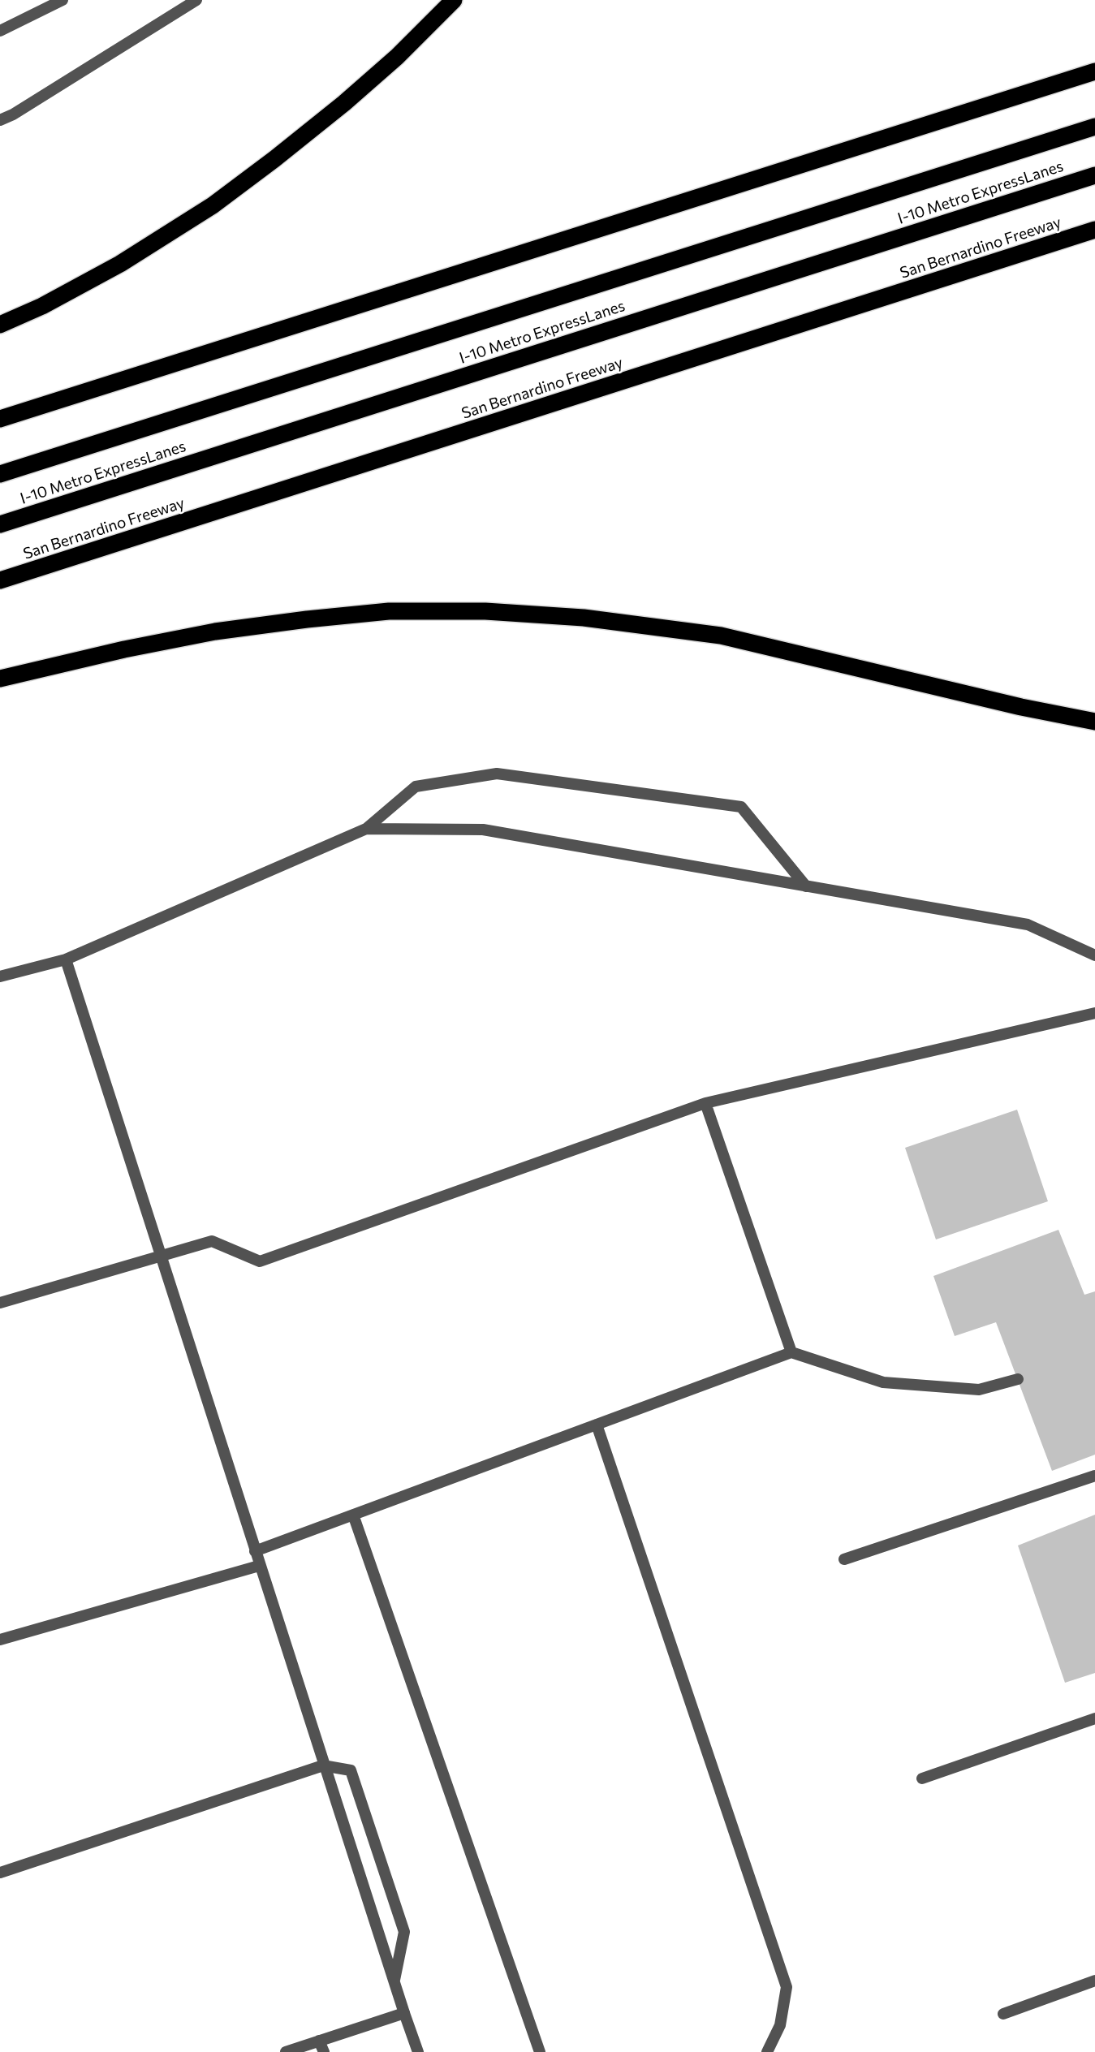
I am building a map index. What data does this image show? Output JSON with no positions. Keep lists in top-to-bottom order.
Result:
{
  "streets": {
    "highway": ["I-10 Metro ExpressLanes", "San Bernardino Freeway"]
  }
}
